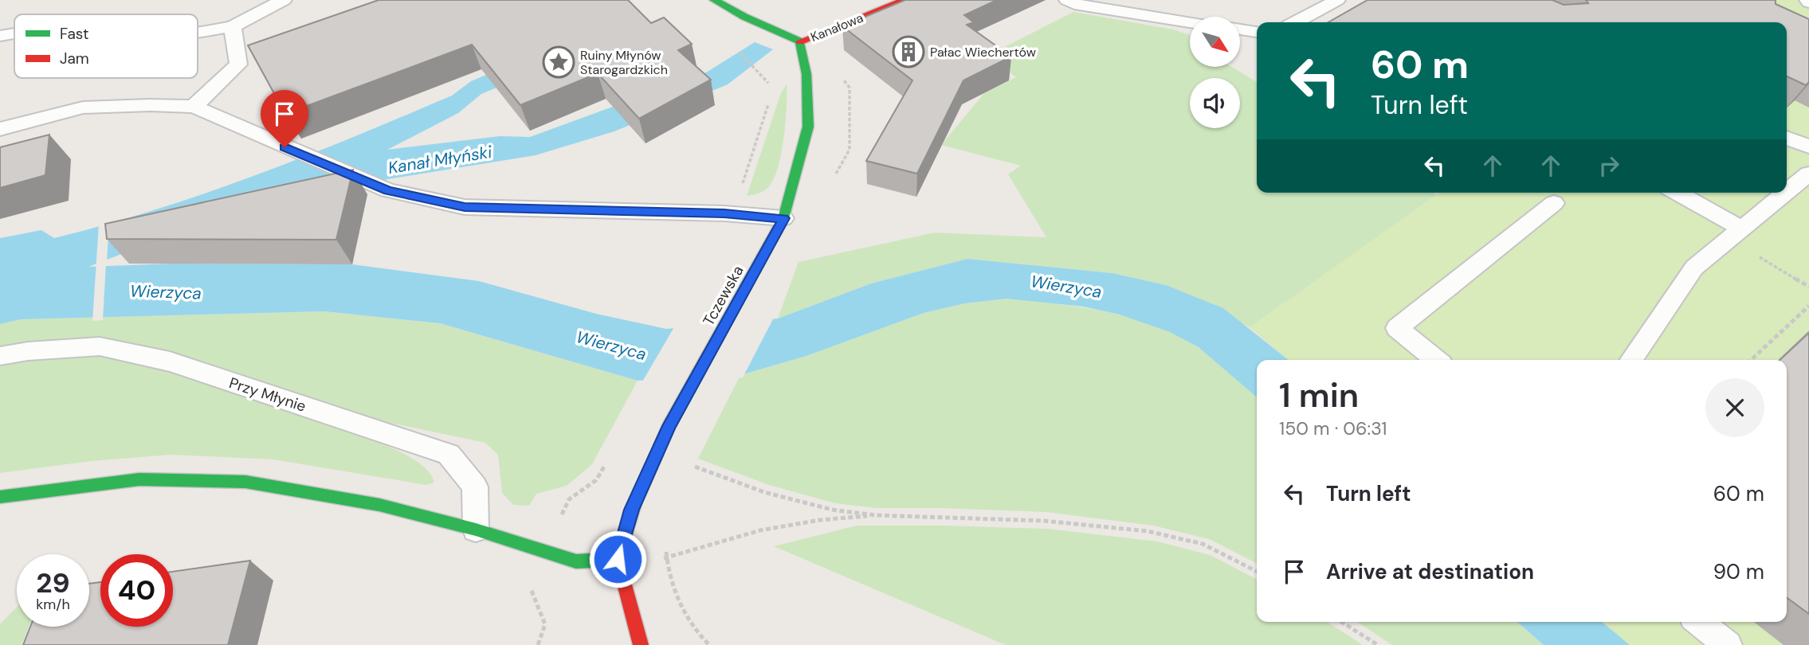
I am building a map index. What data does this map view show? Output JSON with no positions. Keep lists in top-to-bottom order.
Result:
{
  "streets": {
    "street": ["Kanałowa", "Tczewska"],
    "lane": ["Przy Młynie"]
  },
  "crossings": [
    ["Kanałowa", "Tczewska"]
  ],
  "water": ["Kanał Młyński", "Wierzyca"],
  "places": {
    "building": ["Pałac Wiechertów"],
    "place": ["Ruiny Młynów Starogardzkich"]
  },
  "legend": ["Fast", "Jam"],
  "north": "bottom right",
  "page": {
    "turn": ["60 m", "Turn left"],
    "heading": ["1 min", "150 m · 06:31"],
    "list": [
      {
        "name": "Turn left",
        "value": "60 m"
      },
      {
        "name": "Arrive at destination",
        "value": "90 m"
      }
    ],
    "speed": "29 km/h",
    "limit": "40"
  }
}
